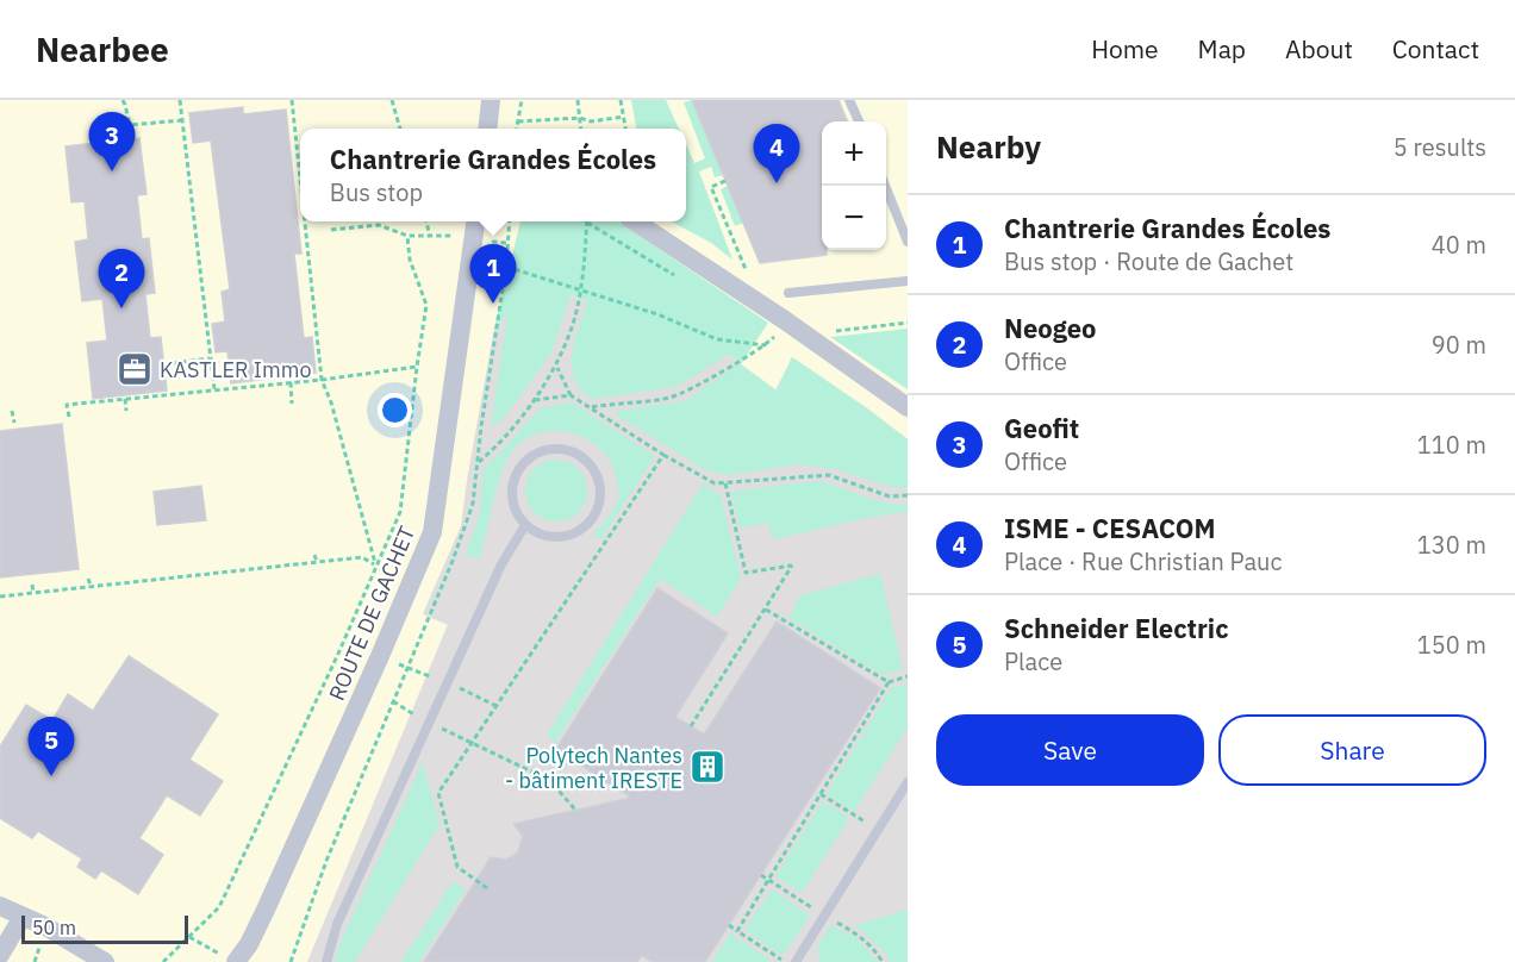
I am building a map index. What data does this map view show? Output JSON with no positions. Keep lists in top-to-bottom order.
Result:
{
  "streets": {
    "street": ["ROUTE DE GACHET"]
  },
  "places": {
    "office": ["KASTLER Immo"],
    "building": ["Polytech Nantes - bâtiment IRESTE"]
  },
  "scale_bar": "50 m",
  "page": {
    "header": "Nearbee",
    "nav": [
      "Home",
      "Map",
      "About",
      "Contact"
    ],
    "heading": ["Nearby", "5 results"],
    "pins": [
      "3",
      "4",
      "1",
      "2",
      "5"
    ],
    "map_buttons": ["+", "−"],
    "popup": ["Chantrerie Grandes Écoles", "Bus stop"],
    "list": [
      {
        "mark": "1",
        "name": "Chantrerie Grandes Écoles",
        "note": "Bus stop · Route de Gachet",
        "value": "40 m"
      },
      {
        "mark": "2",
        "name": "Neogeo",
        "note": "Office",
        "value": "90 m"
      },
      {
        "mark": "3",
        "name": "Geofit",
        "note": "Office",
        "value": "110 m"
      },
      {
        "mark": "4",
        "name": "ISME - CESACOM",
        "note": "Place · Rue Christian Pauc",
        "value": "130 m"
      },
      {
        "mark": "5",
        "name": "Schneider Electric",
        "note": "Place",
        "value": "150 m"
      }
    ],
    "buttons": ["Save", "Share"],
    "scale": "50 m"
  }
}
